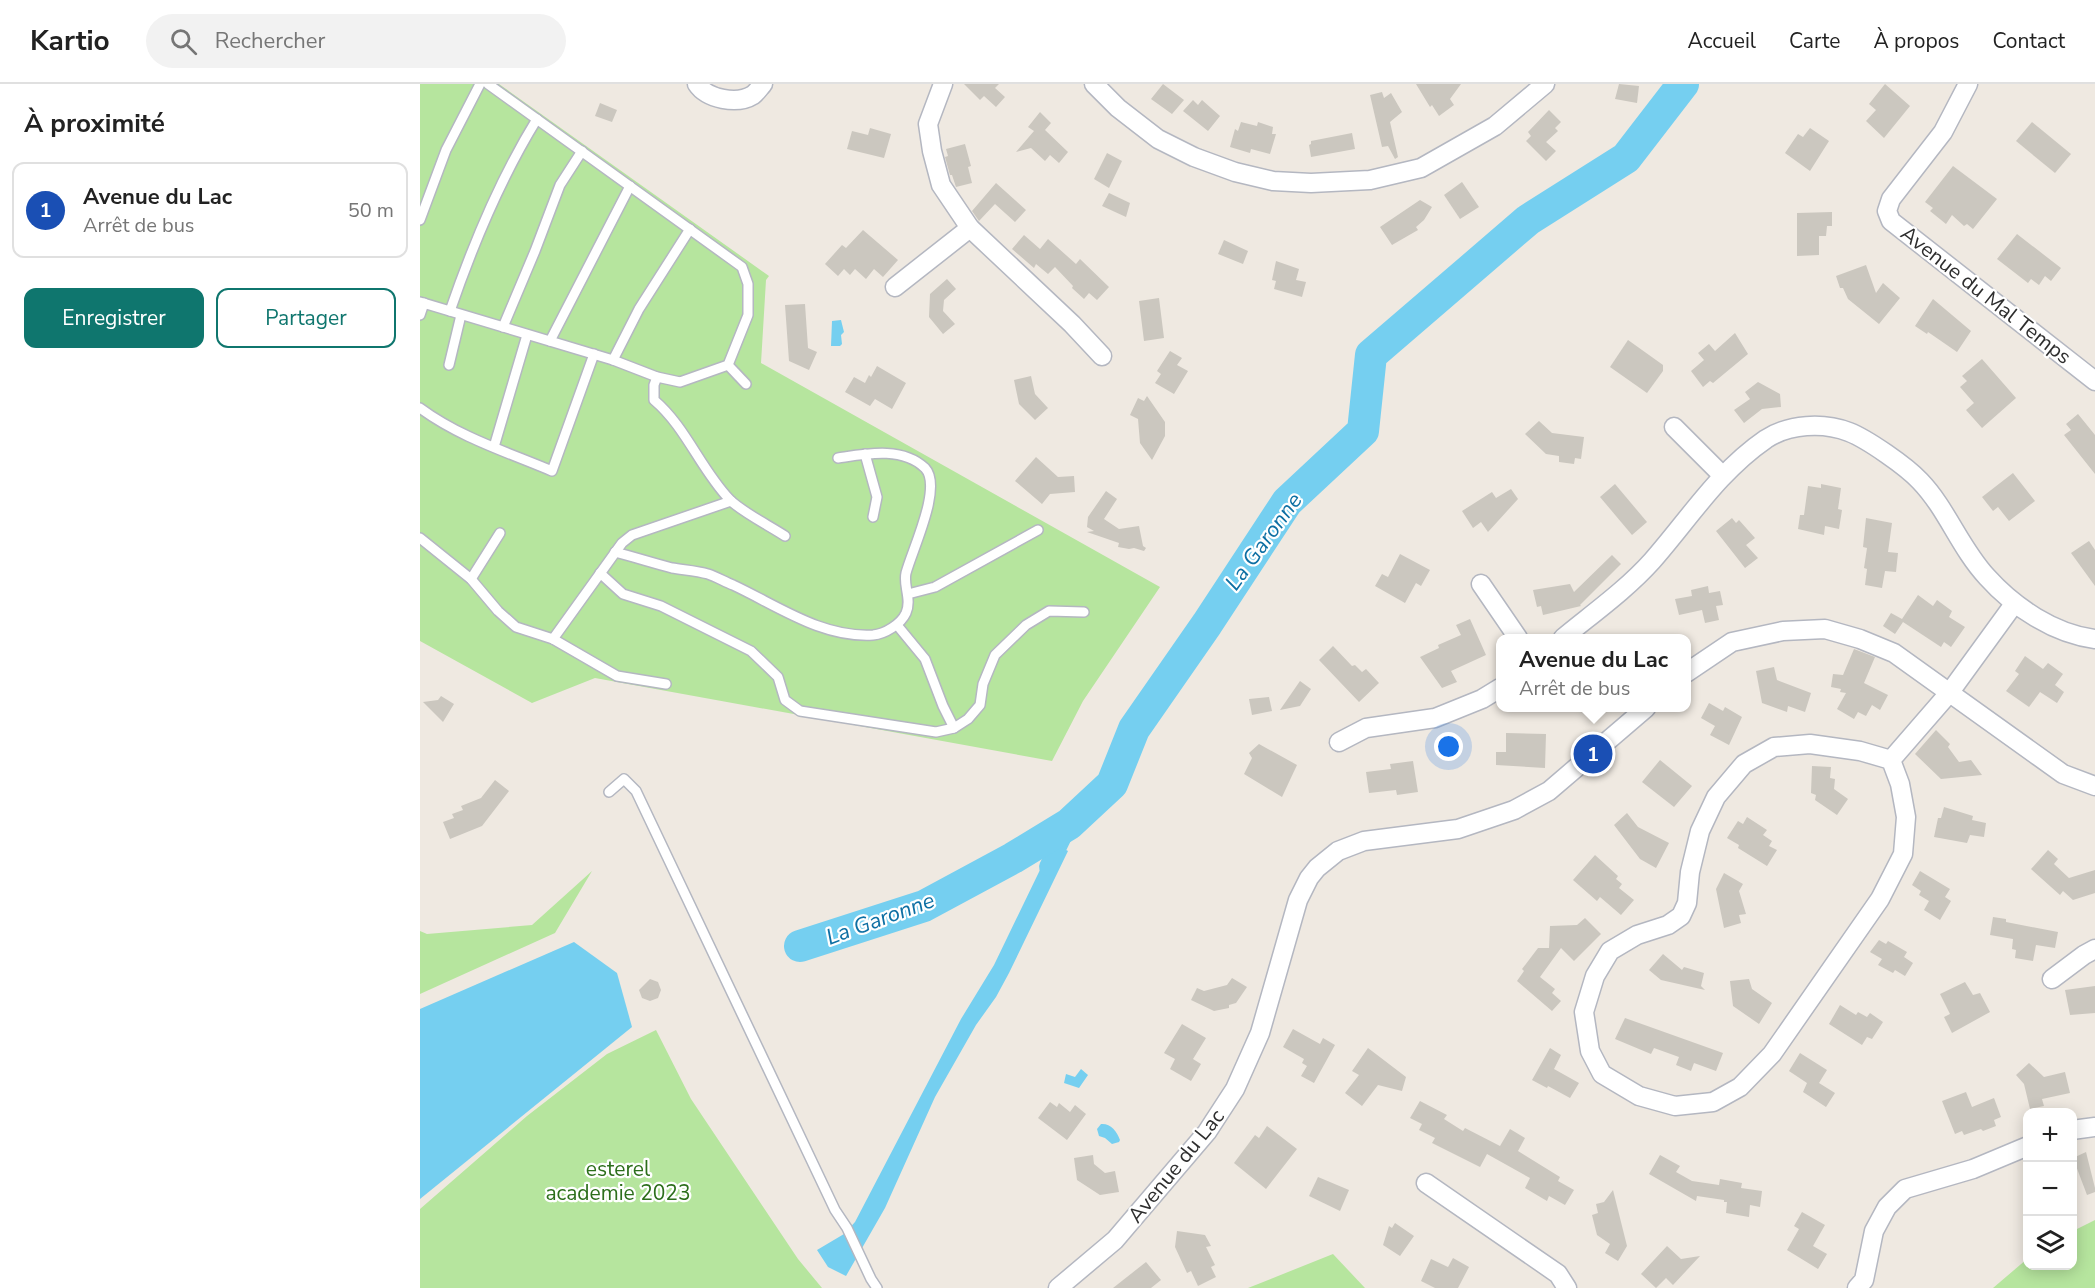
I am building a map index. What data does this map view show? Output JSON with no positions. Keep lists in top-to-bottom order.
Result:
{
  "streets": {
    "street": ["Avenue du Mal Temps", "Avenue du Lac"]
  },
  "water": ["La Garonne"],
  "parks": ["esterel academie 2023"],
  "page": {
    "header": "Kartio",
    "search": "Rechercher",
    "nav": [
      "Accueil",
      "Carte",
      "À propos",
      "Contact"
    ],
    "heading": "À proximité",
    "list": [
      {
        "mark": "1",
        "name": "Avenue du Lac",
        "note": "Arrêt de bus",
        "value": "50 m"
      }
    ],
    "buttons": ["Enregistrer", "Partager"],
    "popup": ["Avenue du Lac", "Arrêt de bus"],
    "pins": "1",
    "map_buttons": ["+", "−"]
  }
}
